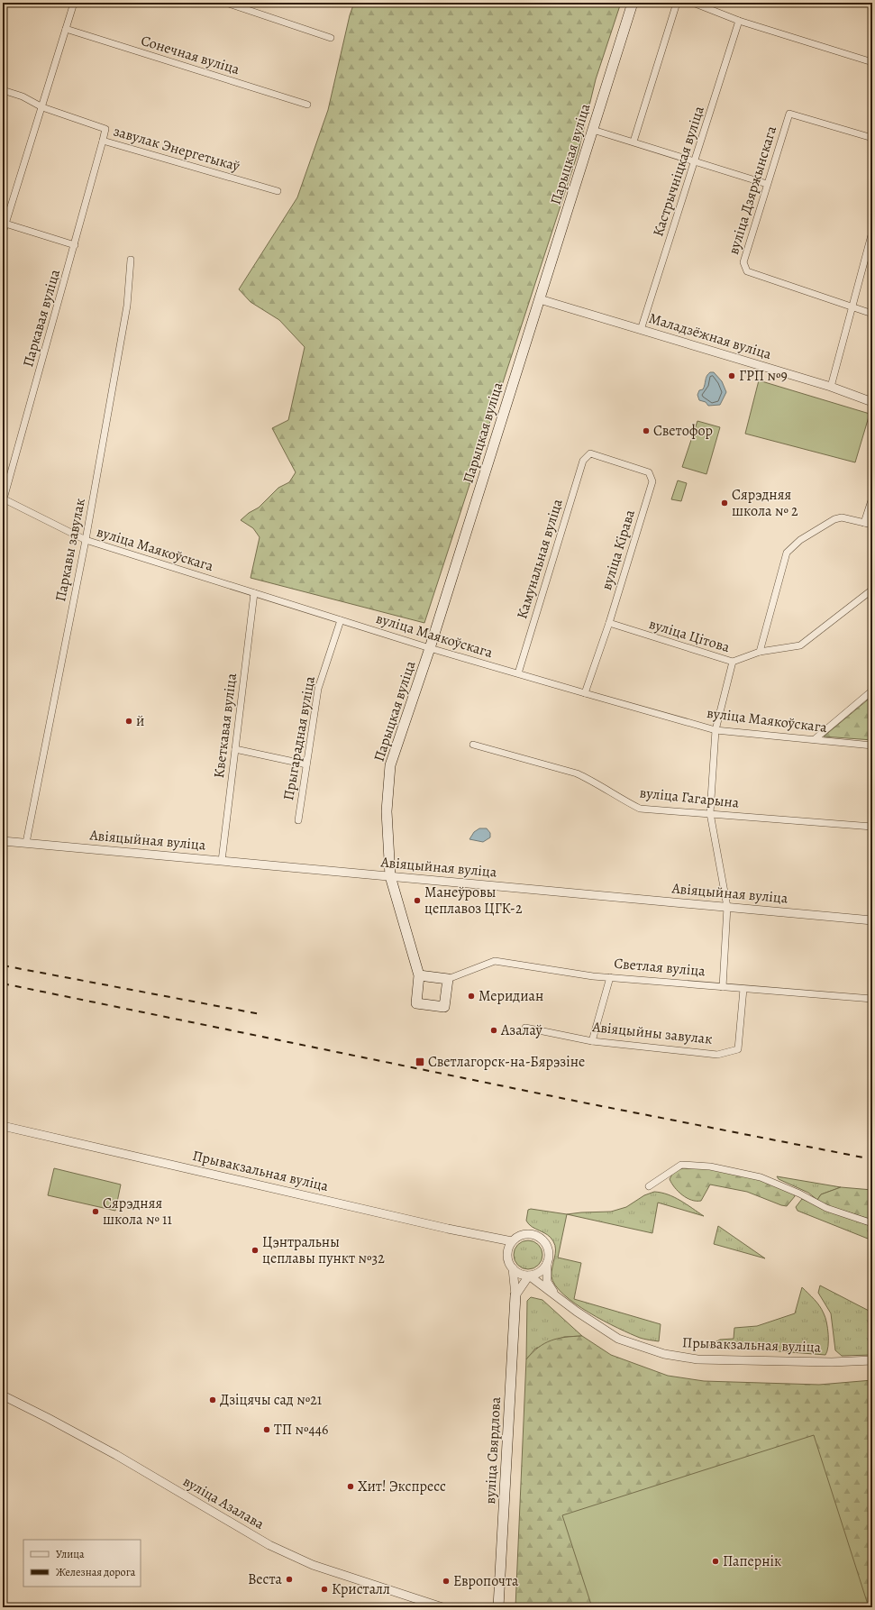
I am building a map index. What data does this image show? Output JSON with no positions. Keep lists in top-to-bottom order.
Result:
{
  "streets": {
    "main road": ["Парыцкая вуліца", "Светлая вуліца", "вуліца Свярдлова"],
    "street": [
      "Сонечная вуліца",
      "завулак Энергетыкаў",
      "Кастрычніцкая вуліца",
      "вуліца Дзяржынскага",
      "Паркавая вуліца",
      "Маладзёжная вуліца",
      "вуліца Маякоўскага",
      "Паркавы завулак",
      "вуліца Кірава",
      "Камунальная вуліца",
      "вуліца Цітова",
      "Кветкавая вуліца",
      "Прыгарадная вуліца",
      "вуліца Гагарына",
      "Авіяцыйная вуліца",
      "Авіяцыйны завулак",
      "Прывакзальная вуліца",
      "вуліца Азалава"
    ]
  },
  "crossings": [
    ["завулак Энергетыкаў", "Паркавая вуліца"],
    ["Парыцкая вуліца", "Маладзёжная вуліца"],
    ["Парыцкая вуліца", "вуліца Маякоўскага"],
    ["Парыцкая вуліца", "Авіяцыйная вуліца"],
    ["Кастрычніцкая вуліца", "Маладзёжная вуліца"],
    ["Паркавая вуліца", "вуліца Маякоўскага"],
    ["вуліца Маякоўскага", "Паркавы завулак"],
    ["вуліца Маякоўскага", "вуліца Кірава"],
    ["вуліца Маякоўскага", "Камунальная вуліца"],
    ["вуліца Маякоўскага", "Кветкавая вуліца"],
    ["вуліца Маякоўскага", "Прыгарадная вуліца"],
    ["Паркавы завулак", "Авіяцыйная вуліца"],
    ["вуліца Кірава", "Камунальная вуліца"],
    ["вуліца Кірава", "вуліца Цітова"],
    ["Кветкавая вуліца", "Авіяцыйная вуліца"],
    ["Светлая вуліца", "Авіяцыйны завулак"],
    ["Прывакзальная вуліца", "вуліца Свярдлова"]
  ],
  "places": {
    "other": [
      "ГРП №9",
      "Светофор",
      "Сярэдняя школа № 2",
      "й",
      "Манеўровы цеплавоз ЦГК-2",
      "Меридиан",
      "Азалаў",
      "Сярэдняя школа № 11",
      "Цэнтральны цеплавы пункт №32",
      "Дзіцячы сад №21",
      "ТП №446",
      "Хит! Экспресс",
      "Папернік",
      "Веста",
      "Европочта",
      "Кристалл"
    ],
    "transit": ["Светлагорск-на-Бярэзіне"]
  },
  "legend": ["Улица", "Железная дорога"]
}
